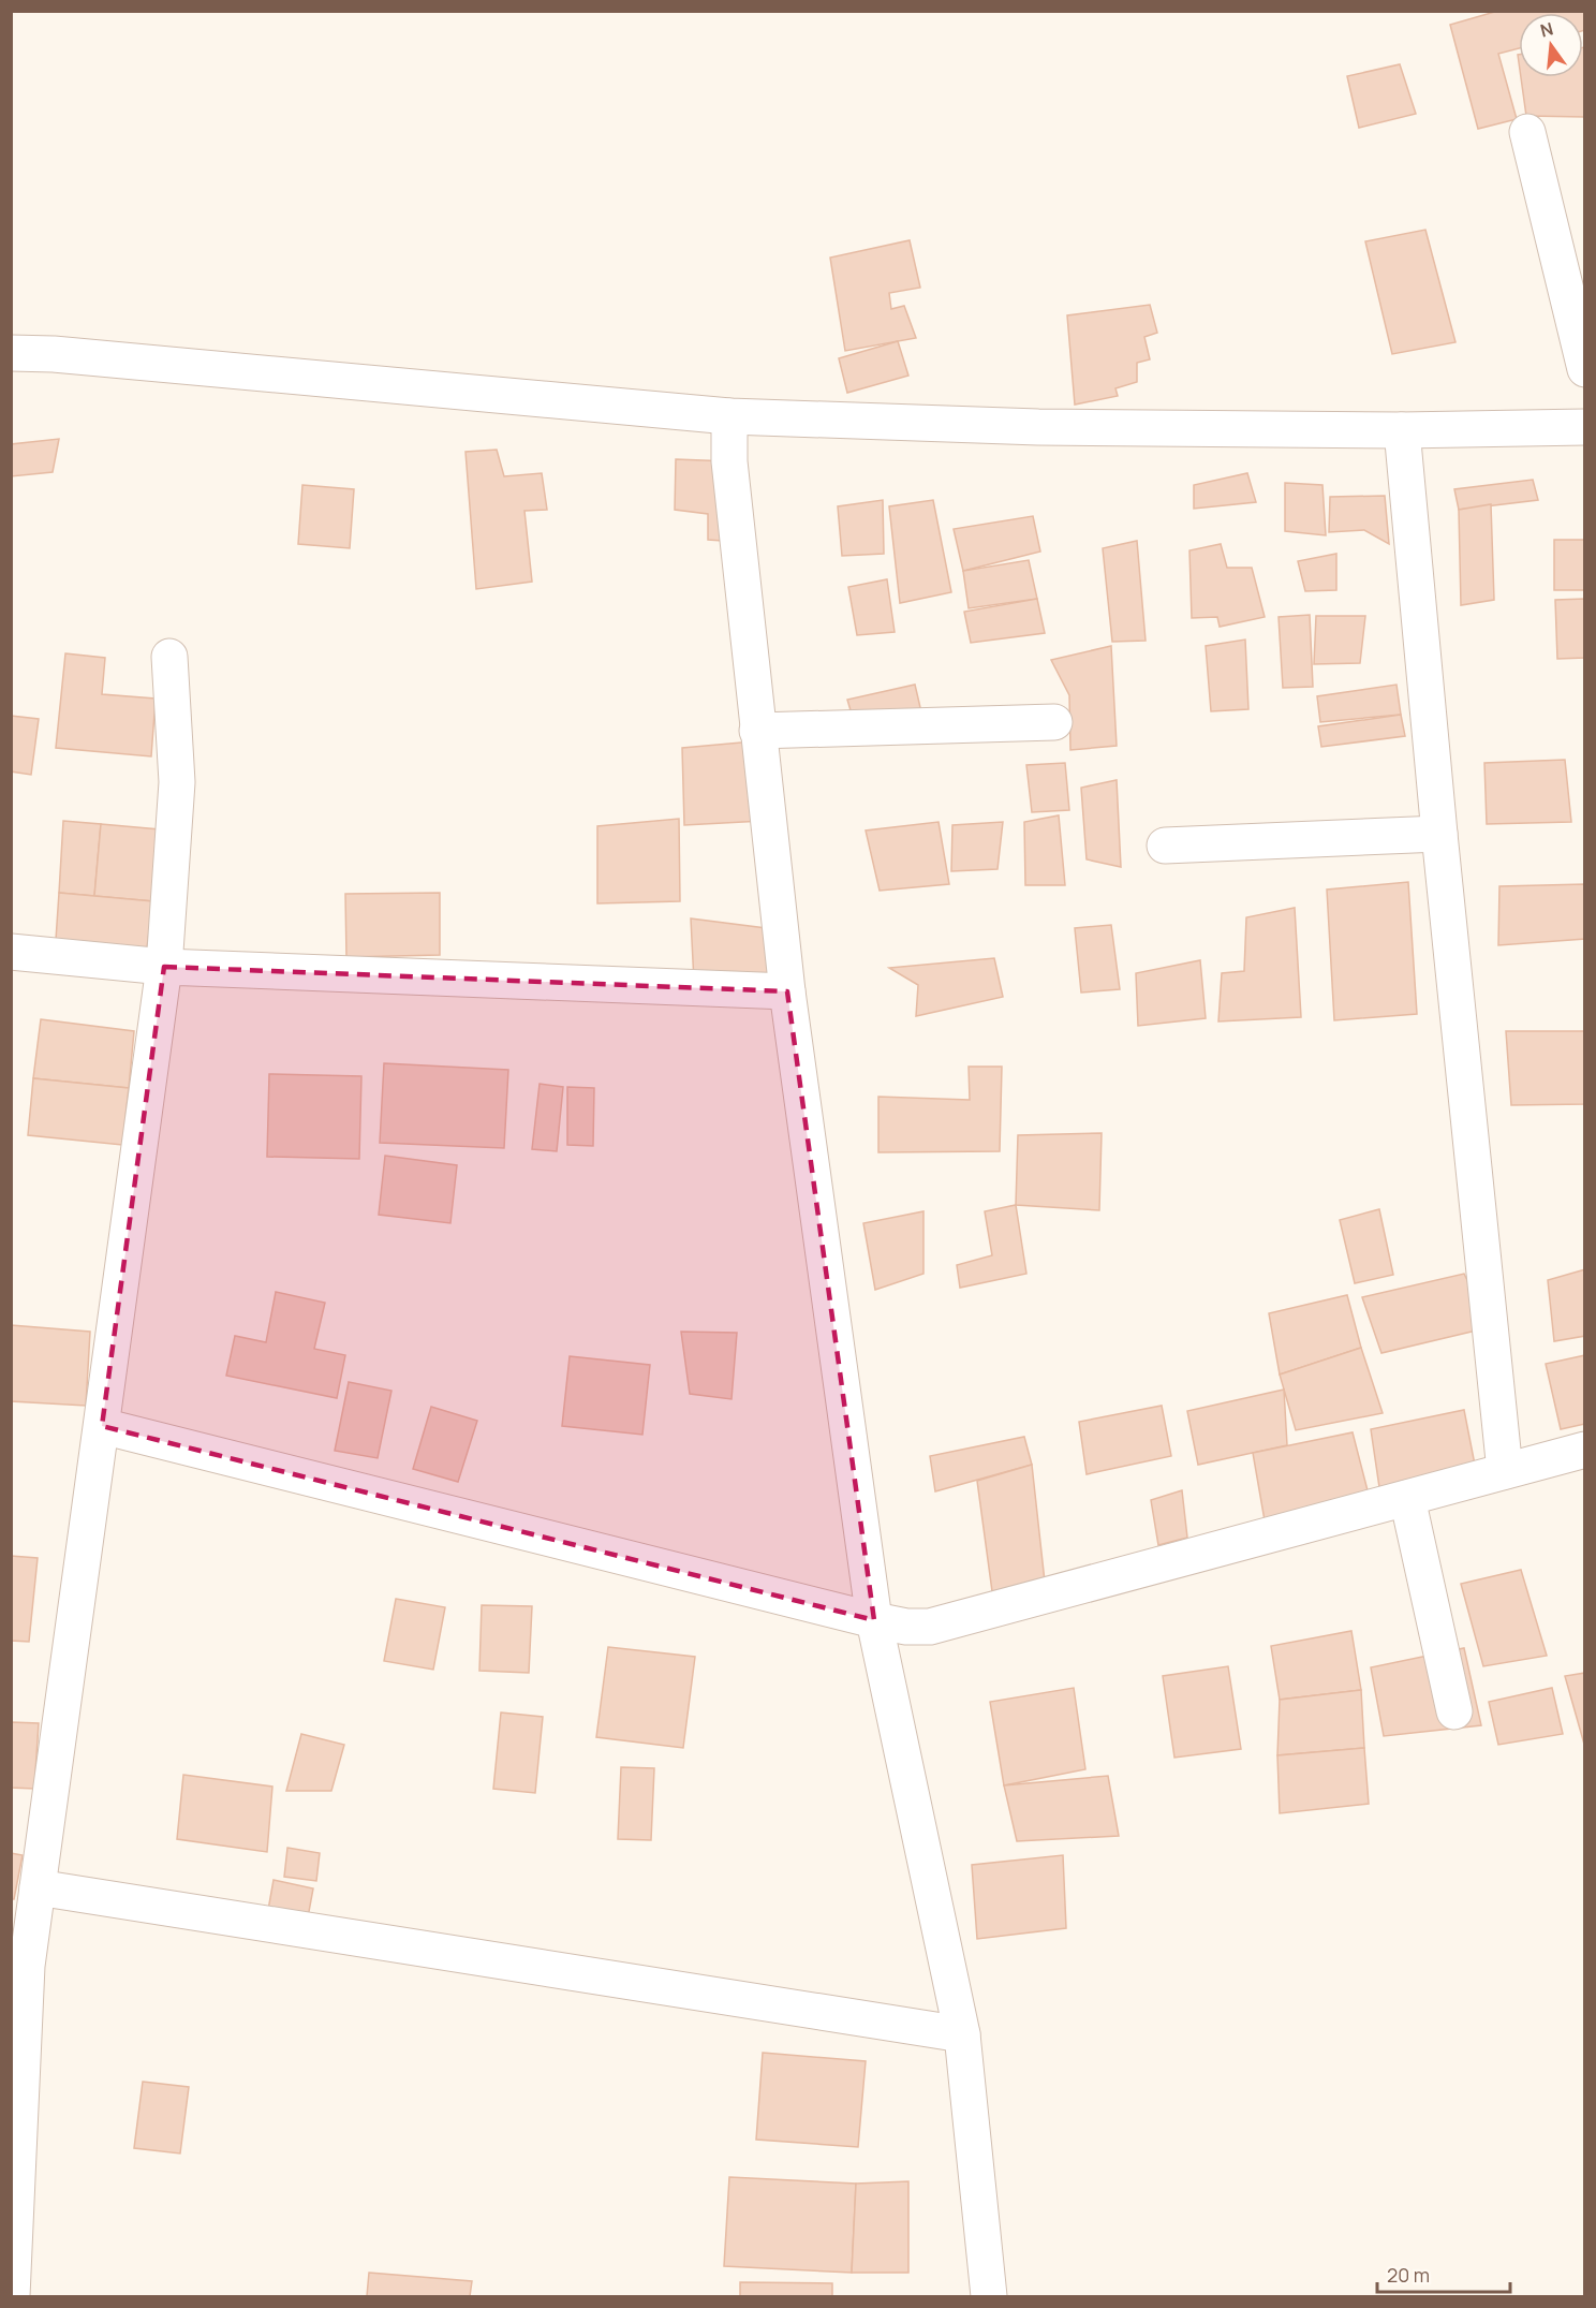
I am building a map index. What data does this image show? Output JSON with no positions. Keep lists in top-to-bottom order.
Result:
{
  "scale_bar": "20 m",
  "north": "top"
}
